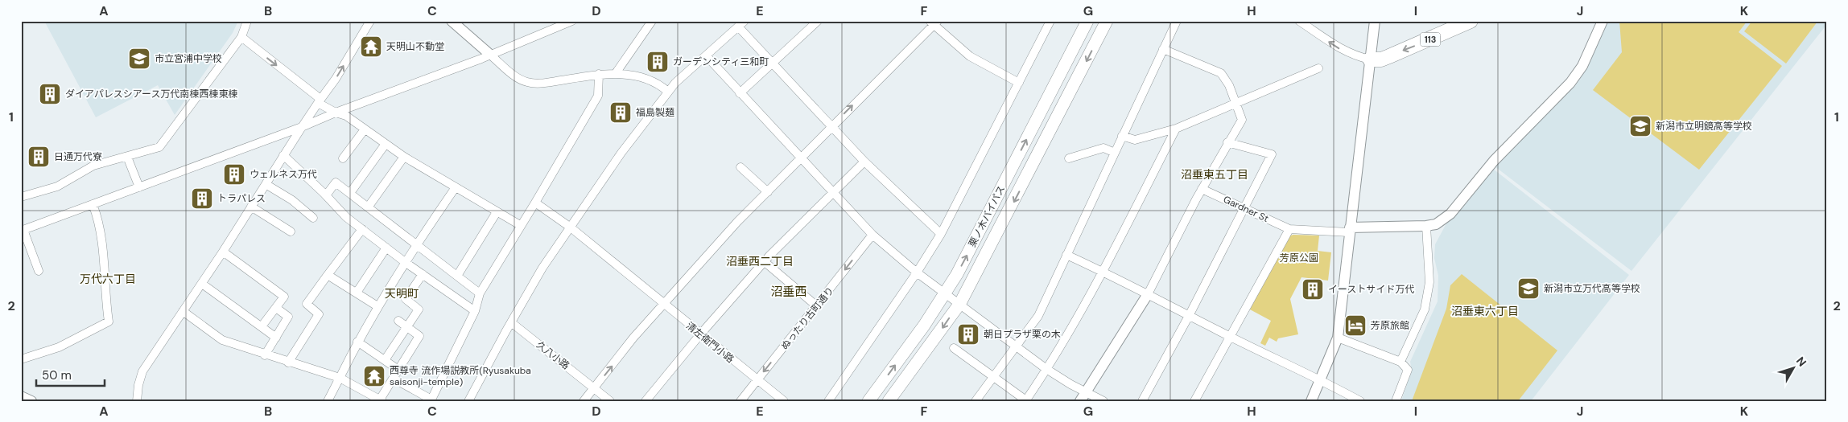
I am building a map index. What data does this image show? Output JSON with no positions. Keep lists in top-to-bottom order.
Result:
{
  "streets": {
    "highway": ["113"],
    "main road": ["栗ノ木バイパス"],
    "street": [
      "Gardner St",
      "ぬったり古町通り",
      "清左衛門小路",
      "久八小路"
    ]
  },
  "crossings": [
    ["ぬったり古町通り", "清左衛門小路"]
  ],
  "districts": [
    "沼垂東五丁目",
    "沼垂西二丁目",
    "万代六丁目",
    "沼垂西",
    "天明町",
    "沼垂東六丁目"
  ],
  "parks": ["芳原公園"],
  "places": {
    "temple": ["天明山不動堂", "西尊寺 流作場説教所(Ryusakuba saisonji-temple)"],
    "school or university": ["市立宮浦中学校", "新潟市立明鏡高等学校", "新潟市立万代高等学校"],
    "building": [
      "ガーデンシティ三和町",
      "ダイアパレスシアース万代南棟西棟東棟",
      "福島製麺",
      "日通万代寮",
      "ウェルネス万代",
      "トラパレス",
      "イーストサイド万代",
      "朝日プラザ栗の木"
    ],
    "hotel": ["芳原旅館"]
  },
  "scale_bar": "50 m",
  "north": "top right",
  "grid": {
    "columns": [
      "A",
      "B",
      "C",
      "D",
      "E",
      "F",
      "G",
      "H",
      "I",
      "J",
      "K"
    ],
    "rows": ["1", "2"]
  }
}
